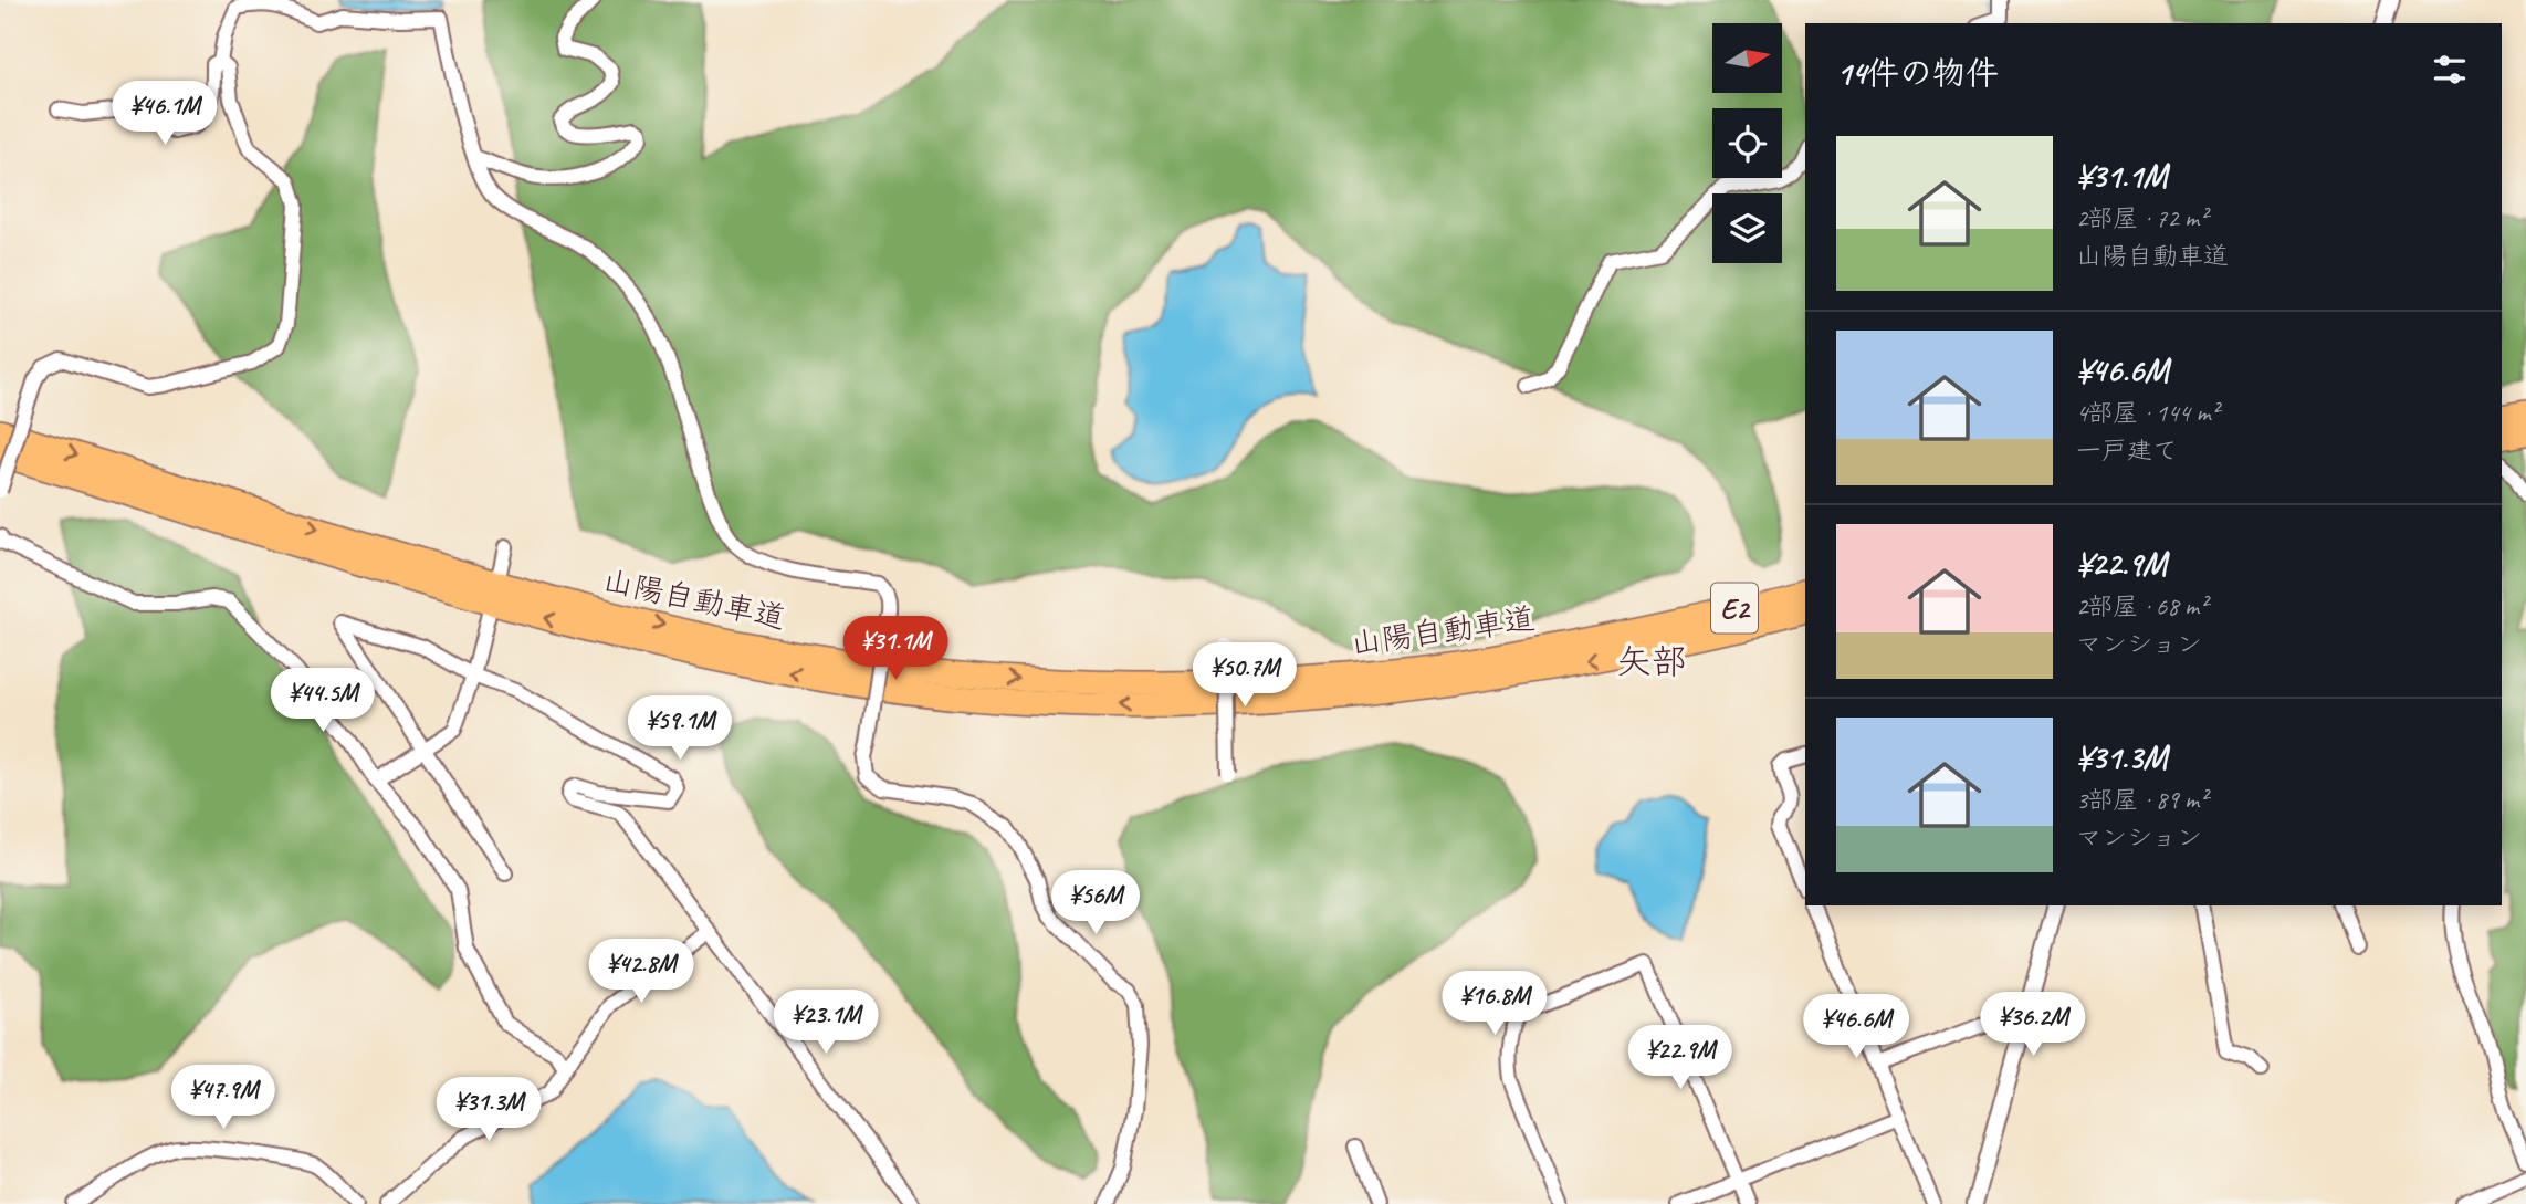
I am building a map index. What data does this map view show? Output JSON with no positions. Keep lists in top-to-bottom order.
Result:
{
  "streets": {
    "highway": ["山陽自動車道", "E2"]
  },
  "districts": ["矢部"],
  "north": "right",
  "page": {
    "heading": "14件の物件",
    "price": [
      "¥46.1M",
      "¥31.1M",
      "¥50.7M",
      "¥44.5M",
      "¥59.1M",
      "¥56M",
      "¥42.8M",
      "¥16.8M",
      "¥23.1M",
      "¥36.2M",
      "¥46.6M",
      "¥22.9M",
      "¥47.9M",
      "¥31.3M"
    ],
    "list": [
      {
        "name": "¥31.1M",
        "note": "2部屋 · 72 m² · 山陽自動車道"
      },
      {
        "name": "¥46.6M",
        "note": "4部屋 · 144 m² · 一戸建て"
      },
      {
        "name": "¥22.9M",
        "note": "2部屋 · 68 m² · マンション"
      },
      {
        "name": "¥31.3M",
        "note": "3部屋 · 89 m² · マンション"
      }
    ]
  }
}
